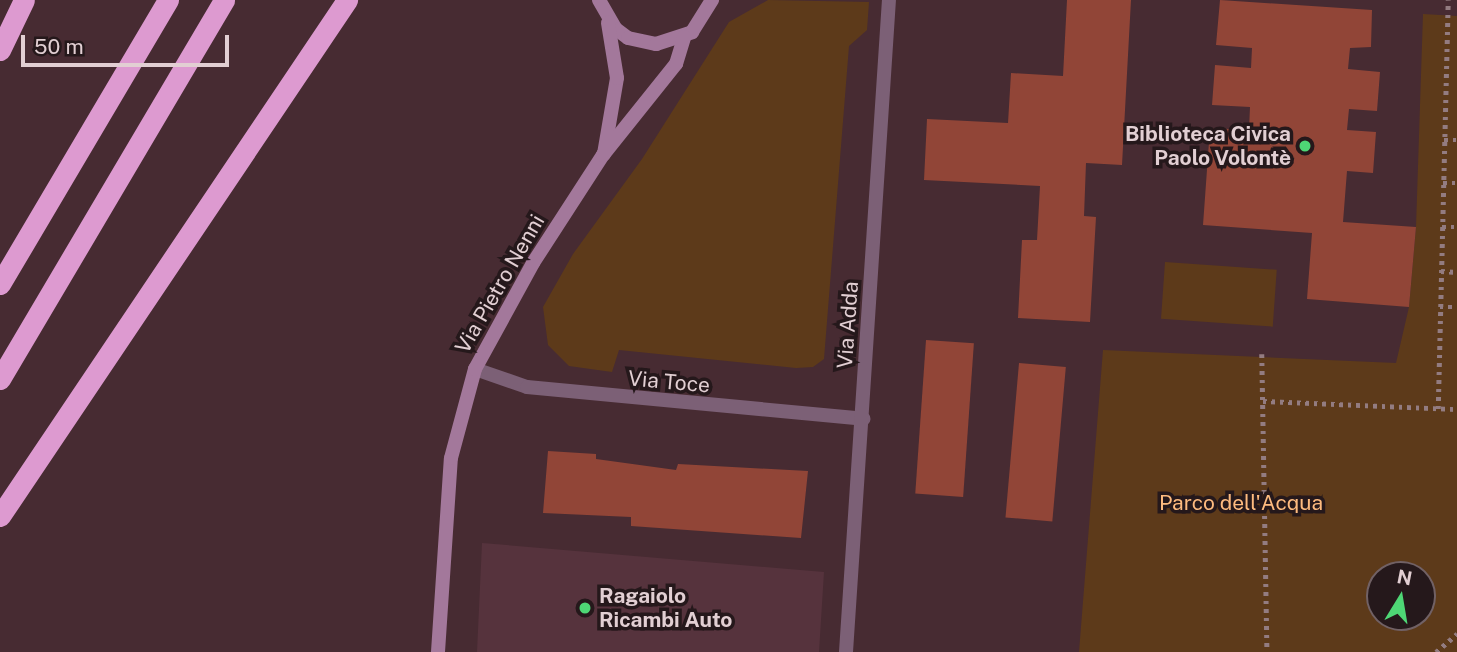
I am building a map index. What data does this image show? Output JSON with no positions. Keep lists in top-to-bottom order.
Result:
{
  "streets": {
    "street": ["Via Pietro Nenni", "Via Adda", "Via Toce"]
  },
  "crossings": [
    ["Via Pietro Nenni", "Via Toce"],
    ["Via Adda", "Via Toce"]
  ],
  "parks": ["Parco dell'Acqua"],
  "places": ["Biblioteca Civica Paolo Volontè", "Ragaiolo Ricambi Auto"],
  "scale_bar": "50 m",
  "north": "top"
}
